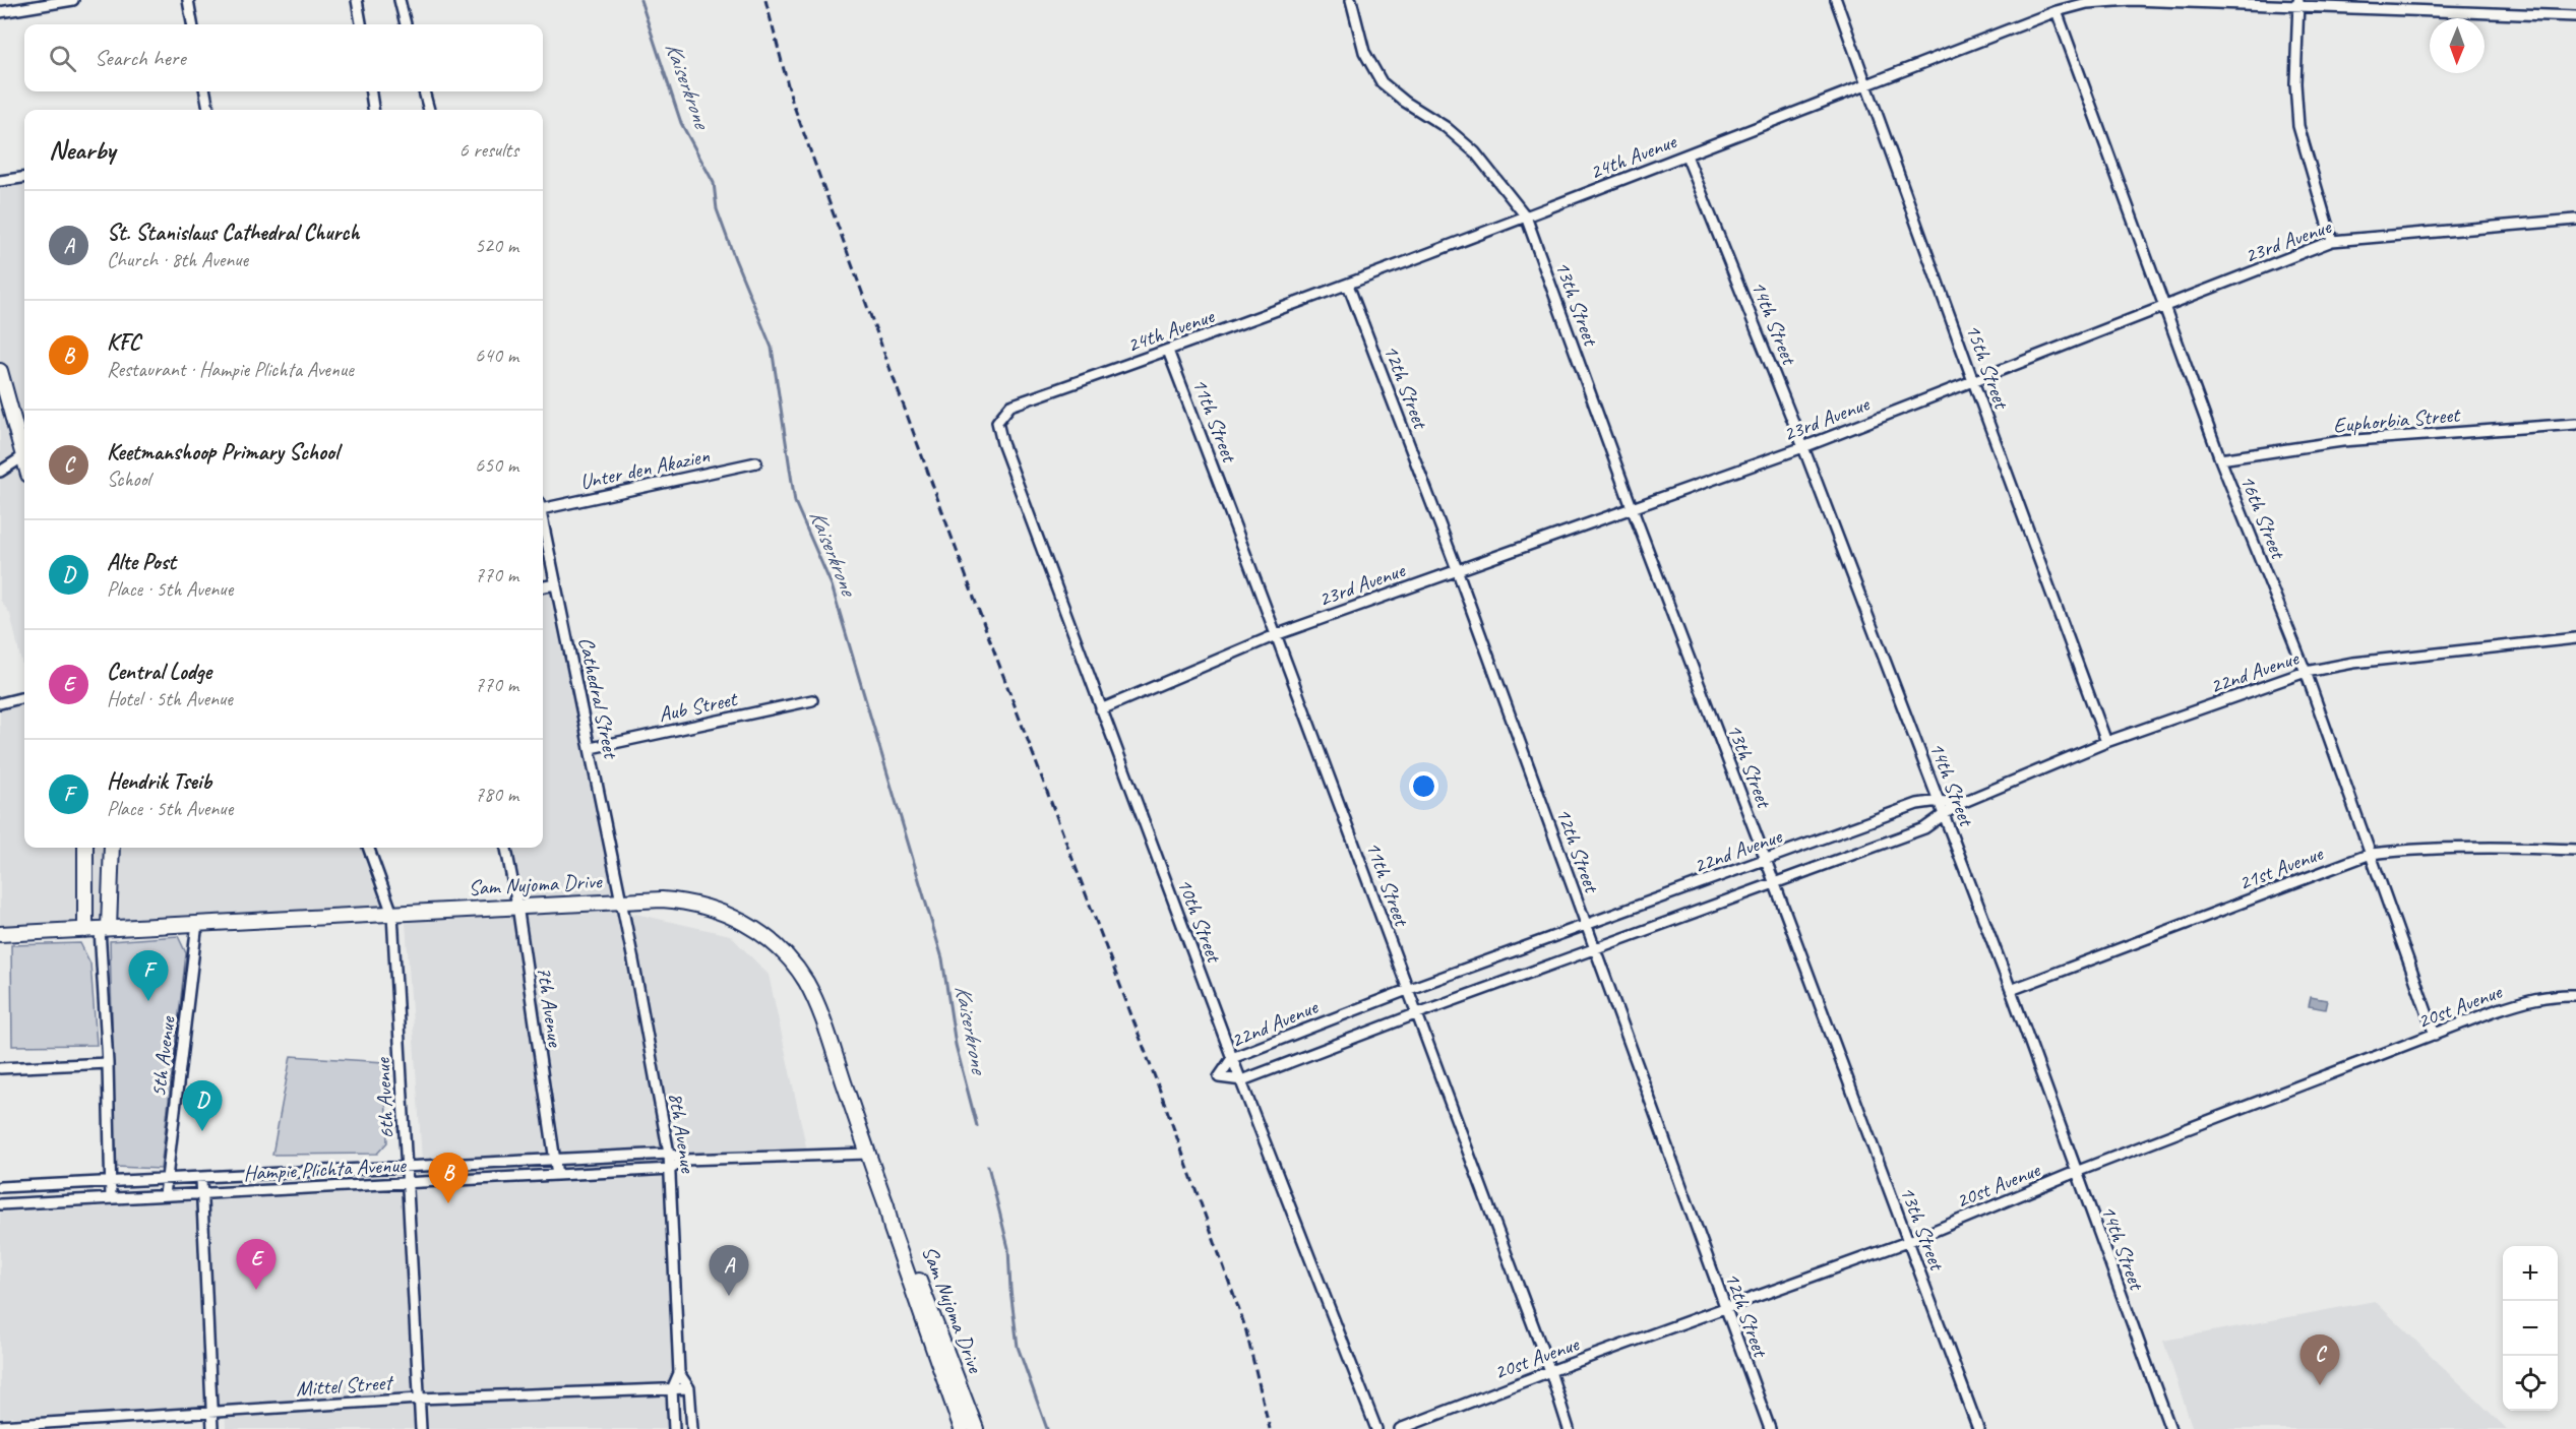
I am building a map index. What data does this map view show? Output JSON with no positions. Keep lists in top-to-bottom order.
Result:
{
  "streets": {
    "main road": ["Sam Nujoma Drive"],
    "street": [
      "24th Avenue",
      "23rd Avenue",
      "13th Street",
      "14th Street",
      "15th Street",
      "12th Street",
      "11th Street",
      "Euphorbia Street",
      "Unter den Akazien",
      "16th Street",
      "22nd Avenue",
      "Cathedral Street",
      "Aub Street",
      "21st Avenue",
      "10th Street",
      "7th Avenue",
      "20st Avenue",
      "5th Avenue",
      "6th Avenue",
      "8th Avenue",
      "Hampie Plichta Avenue",
      "Mittel Street"
    ]
  },
  "crossings": [
    ["24th Avenue", "13th Street"],
    ["24th Avenue", "14th Street"],
    ["24th Avenue", "15th Street"],
    ["24th Avenue", "12th Street"],
    ["24th Avenue", "11th Street"],
    ["24th Avenue", "16th Street"],
    ["24th Avenue", "10th Street"],
    ["23rd Avenue", "13th Street"],
    ["23rd Avenue", "14th Street"],
    ["23rd Avenue", "15th Street"],
    ["23rd Avenue", "12th Street"],
    ["23rd Avenue", "11th Street"],
    ["23rd Avenue", "16th Street"],
    ["23rd Avenue", "10th Street"],
    ["13th Street", "22nd Avenue"],
    ["13th Street", "20st Avenue"],
    ["14th Street", "22nd Avenue"],
    ["14th Street", "21st Avenue"],
    ["14th Street", "20st Avenue"],
    ["15th Street", "22nd Avenue"],
    ["12th Street", "22nd Avenue"],
    ["12th Street", "20st Avenue"],
    ["11th Street", "22nd Avenue"],
    ["11th Street", "20st Avenue"],
    ["Euphorbia Street", "16th Street"],
    ["16th Street", "22nd Avenue"],
    ["16th Street", "21st Avenue"],
    ["16th Street", "20st Avenue"],
    ["22nd Avenue", "10th Street"],
    ["Cathedral Street", "Aub Street"],
    ["Cathedral Street", "Sam Nujoma Drive"],
    ["Cathedral Street", "8th Avenue"],
    ["Sam Nujoma Drive", "7th Avenue"],
    ["Sam Nujoma Drive", "5th Avenue"],
    ["Sam Nujoma Drive", "6th Avenue"],
    ["Sam Nujoma Drive", "8th Avenue"],
    ["Sam Nujoma Drive", "Hampie Plichta Avenue"],
    ["7th Avenue", "Hampie Plichta Avenue"],
    ["5th Avenue", "Hampie Plichta Avenue"],
    ["6th Avenue", "Hampie Plichta Avenue"],
    ["6th Avenue", "Mittel Street"],
    ["8th Avenue", "Hampie Plichta Avenue"],
    ["8th Avenue", "Mittel Street"]
  ],
  "water": ["Kaiserkrone"],
  "north": "bottom",
  "page": {
    "search": "Search here",
    "heading": ["Nearby", "6 results"],
    "list": [
      {
        "mark": "A",
        "name": "St. Stanislaus Cathedral Church",
        "note": "Church · 8th Avenue",
        "value": "520 m"
      },
      {
        "mark": "B",
        "name": "KFC",
        "note": "Restaurant · Hampie Plichta Avenue",
        "value": "640 m"
      },
      {
        "mark": "C",
        "name": "Keetmanshoop Primary School",
        "note": "School",
        "value": "650 m"
      },
      {
        "mark": "D",
        "name": "Alte Post",
        "note": "Place · 5th Avenue",
        "value": "770 m"
      },
      {
        "mark": "E",
        "name": "Central Lodge",
        "note": "Hotel · 5th Avenue",
        "value": "770 m"
      },
      {
        "mark": "F",
        "name": "Hendrik Tseib",
        "note": "Place · 5th Avenue",
        "value": "780 m"
      }
    ],
    "pins": [
      "F",
      "D",
      "B",
      "E",
      "A",
      "C"
    ],
    "map_buttons": ["+", "−"]
  }
}
